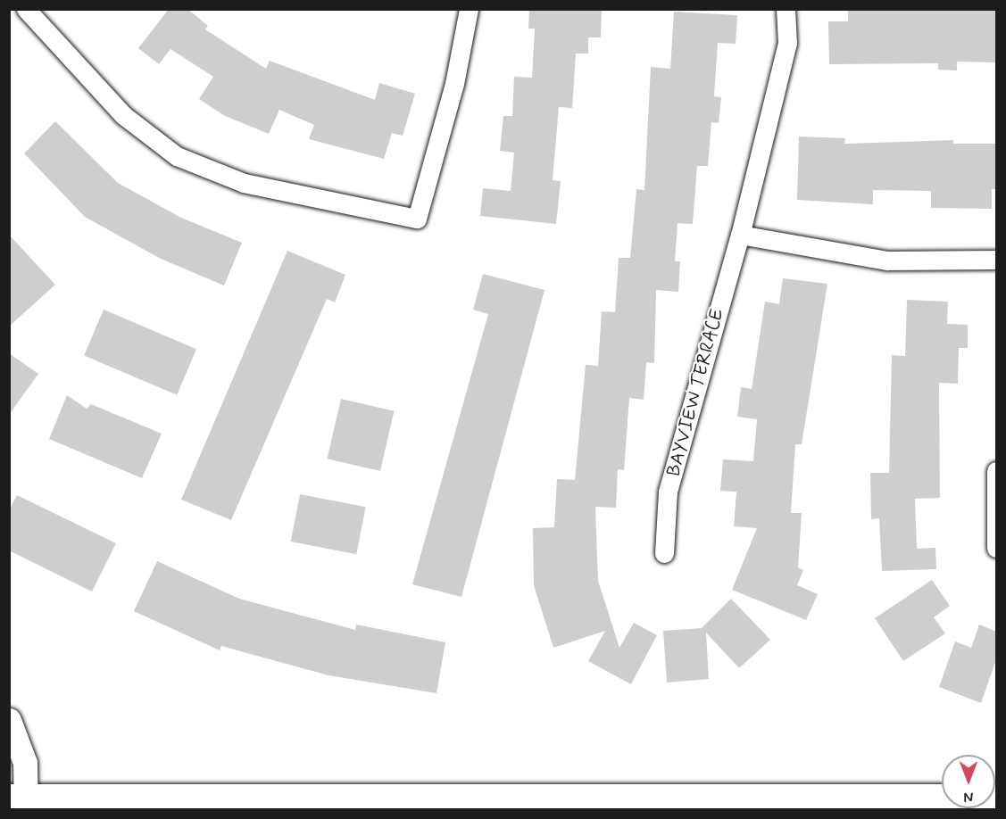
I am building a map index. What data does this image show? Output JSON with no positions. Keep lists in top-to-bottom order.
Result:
{
  "streets": {
    "street": ["BAYVIEW TERRACE"]
  },
  "north": "bottom"
}
